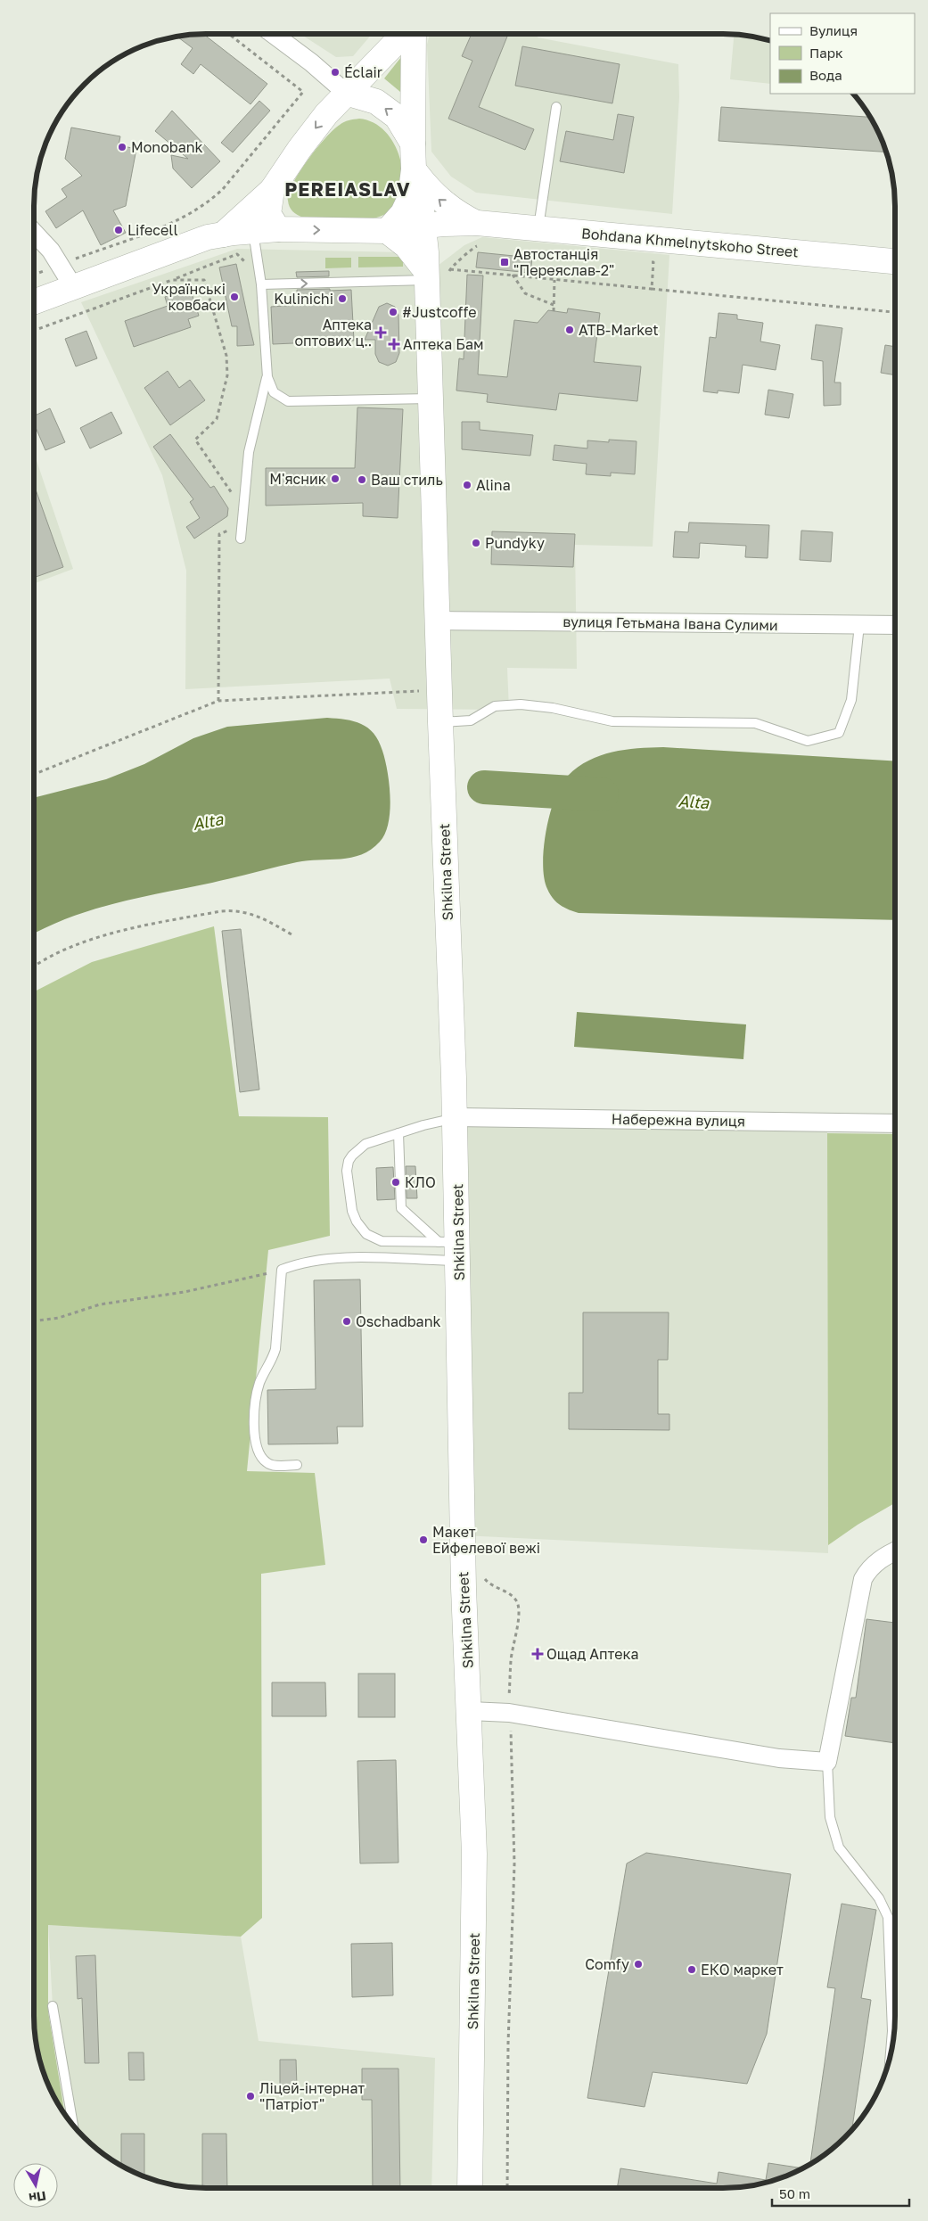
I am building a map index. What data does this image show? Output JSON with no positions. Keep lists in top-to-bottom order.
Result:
{
  "streets": {
    "main road": ["Bohdana Khmelnytskoho Street", "Shkilna Street"],
    "street": ["вулиця Гетьмана Івана Сулими", "Набережна вулиця"]
  },
  "crossings": [
    ["Bohdana Khmelnytskoho Street", "Shkilna Street"],
    ["вулиця Гетьмана Івана Сулими", "Shkilna Street"],
    ["Shkilna Street", "Набережна вулиця"]
  ],
  "districts": ["PEREIASLAV"],
  "water": ["Alta"],
  "places": {
    "other": [
      "Éclair",
      "Monobank",
      "Lifecell",
      "Українські ковбаси",
      "Kulinichi",
      "#Justcoffe",
      "ATB-Market",
      "М'ясник",
      "Ваш стиль",
      "Alina",
      "Pundyky",
      "КЛО",
      "Oschadbank",
      "Макет Ейфелевої вежі",
      "Comfy",
      "ЕКО маркет",
      "Ліцей-інтернат \"Патріот\""
    ],
    "transit": ["Автостанція \"Переяслав-2\""],
    "health": ["Аптека оптових ц‥", "Аптека Бам", "Ощад Аптека"]
  },
  "legend": ["Вулиця", "Парк", "Вода"],
  "scale_bar": "50 m",
  "north": "bottom"
}
